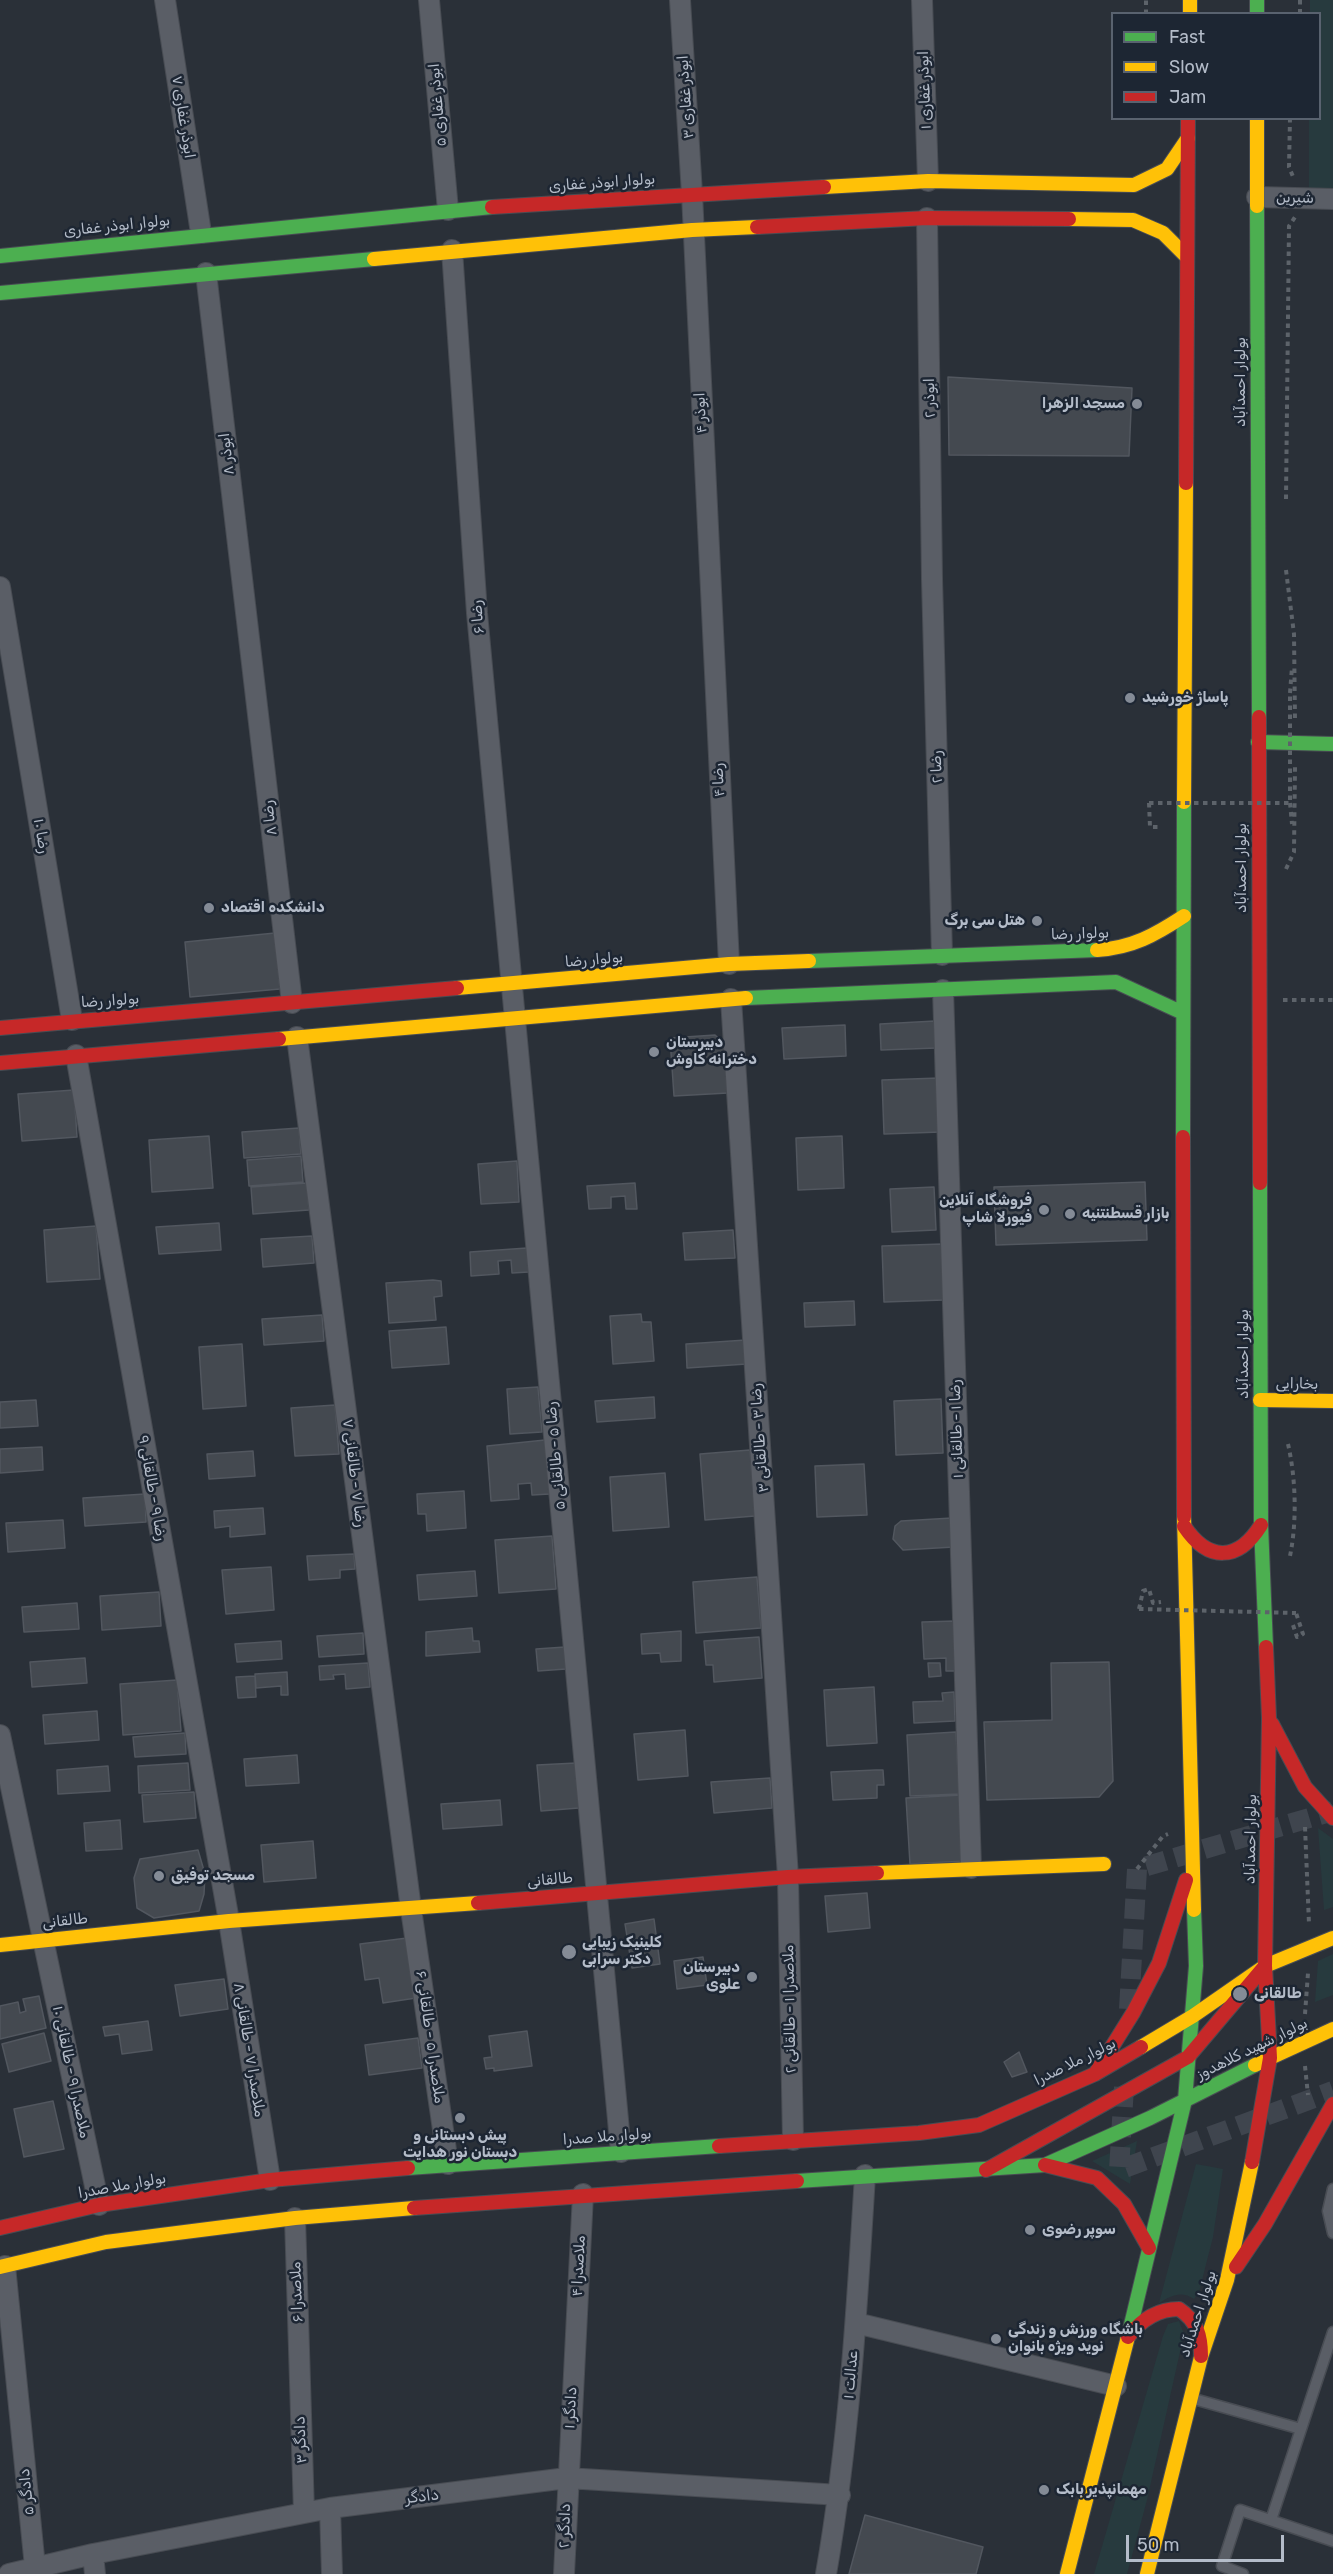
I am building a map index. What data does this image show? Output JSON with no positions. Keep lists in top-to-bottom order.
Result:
{
  "streets": {
    "main road": [
      "بولوار ابوذر غفاری",
      "بولوار احمدآباد",
      "بولوار رضا",
      "بخارایی",
      "طالقانی",
      "بولوار شهید کلاهدوز",
      "بولوار ملا صدرا"
    ],
    "street": [
      "ابوذر غفاری ۱",
      "ابوذر غفاری ۳",
      "ابوذر غفاری ۵",
      "ابوذر غفاری ۷",
      "شیرین",
      "ابوذر ۲",
      "ابوذر ۴",
      "ابوذر ۸",
      "رضا ۶",
      "رضا ۲",
      "رضا ۴",
      "رضا ۸",
      "رضا ۱۰",
      "رضا ۱ - طالقانی ۱",
      "رضا ۳ - طالقانی ۳",
      "رضا ۵ - طالقانی ۵",
      "رضا ۷ - طالقانی ۷",
      "رضا ۹ - طالقانی ۹",
      "ملاصدرا ۱ - طالقانی ۲",
      "ملاصدرا ۵ - طالقانی ۶",
      "ملاصدرا ۷ - طالقانی ۸",
      "ملاصدرا ۹ - طالقانی ۱۰",
      "ملاصدرا ۴",
      "ملاصدرا ۶",
      "عدالت ۱",
      "دادگر ۱",
      "دادگر ۳",
      "دادگر ۵",
      "دادگر",
      "دادگر ۲"
    ]
  },
  "crossings": [
    ["ابوذر غفاری ۱", "بولوار ابوذر غفاری"],
    ["ابوذر غفاری ۳", "بولوار ابوذر غفاری"],
    ["ابوذر غفاری ۳", "ابوذر ۴"],
    ["ابوذر غفاری ۵", "بولوار ابوذر غفاری"],
    ["ابوذر غفاری ۷", "بولوار ابوذر غفاری"],
    ["شیرین", "بولوار احمدآباد"],
    ["بولوار احمدآباد", "بخارایی"],
    ["بولوار احمدآباد", "بولوار شهید کلاهدوز"],
    ["ابوذر ۲", "رضا ۲"],
    ["ابوذر ۴", "رضا ۴"],
    ["ابوذر ۸", "رضا ۸"],
    ["رضا ۶", "بولوار رضا"],
    ["رضا ۶", "رضا ۵ - طالقانی ۵"],
    ["رضا ۲", "بولوار رضا"],
    ["رضا ۴", "بولوار رضا"],
    ["رضا ۸", "بولوار رضا"],
    ["رضا ۱۰", "بولوار رضا"],
    ["رضا ۱۰", "رضا ۹ - طالقانی ۹"],
    ["بولوار رضا", "رضا ۱ - طالقانی ۱"],
    ["بولوار رضا", "رضا ۳ - طالقانی ۳"],
    ["بولوار رضا", "رضا ۵ - طالقانی ۵"],
    ["بولوار رضا", "رضا ۷ - طالقانی ۷"],
    ["بولوار رضا", "رضا ۹ - طالقانی ۹"],
    ["رضا ۱ - طالقانی ۱", "طالقانی"],
    ["رضا ۳ - طالقانی ۳", "طالقانی"],
    ["رضا ۳ - طالقانی ۳", "ملاصدرا ۱ - طالقانی ۲"],
    ["رضا ۵ - طالقانی ۵", "طالقانی"],
    ["رضا ۵ - طالقانی ۵", "بولوار ملا صدرا"],
    ["رضا ۷ - طالقانی ۷", "طالقانی"],
    ["رضا ۷ - طالقانی ۷", "ملاصدرا ۵ - طالقانی ۶"],
    ["رضا ۹ - طالقانی ۹", "طالقانی"],
    ["رضا ۹ - طالقانی ۹", "ملاصدرا ۷ - طالقانی ۸"],
    ["طالقانی", "ملاصدرا ۱ - طالقانی ۲"],
    ["طالقانی", "ملاصدرا ۵ - طالقانی ۶"],
    ["طالقانی", "ملاصدرا ۷ - طالقانی ۸"],
    ["طالقانی", "ملاصدرا ۹ - طالقانی ۱۰"],
    ["ملاصدرا ۱ - طالقانی ۲", "بولوار ملا صدرا"],
    ["ملاصدرا ۵ - طالقانی ۶", "بولوار ملا صدرا"],
    ["ملاصدرا ۷ - طالقانی ۸", "بولوار ملا صدرا"],
    ["بولوار ملا صدرا", "ملاصدرا ۹ - طالقانی ۱۰"],
    ["ملاصدرا ۴", "دادگر ۱"],
    ["ملاصدرا ۶", "دادگر ۳"],
    ["عدالت ۱", "دادگر"],
    ["دادگر ۱", "دادگر"],
    ["دادگر ۱", "دادگر ۲"],
    ["دادگر ۳", "دادگر"],
    ["دادگر ۵", "دادگر"],
    ["دادگر", "دادگر ۲"]
  ],
  "places": [
    "مسجد الزهرا",
    "پاساژ خورشید",
    "دانشکده اقتصاد",
    "هتل سی برگ",
    "دبیرستان دخترانه کاوش",
    "فروشگاه آنلاین فیورلا شاپ",
    "بازار قسطنتنیه",
    "مسجد توفیق",
    "کلینیک زیبایی دکتر سرابی",
    "دبیرستان علوی",
    "طالقانی",
    "پیش دبستانی و دبستان نور هدایت",
    "سوپر رضوی",
    "باشگاه ورزش و زندگی نوید ویژه بانوان",
    "مهمانپذیر بابک"
  ],
  "legend": ["Fast", "Slow", "Jam"],
  "scale_bar": "50 m"
}
